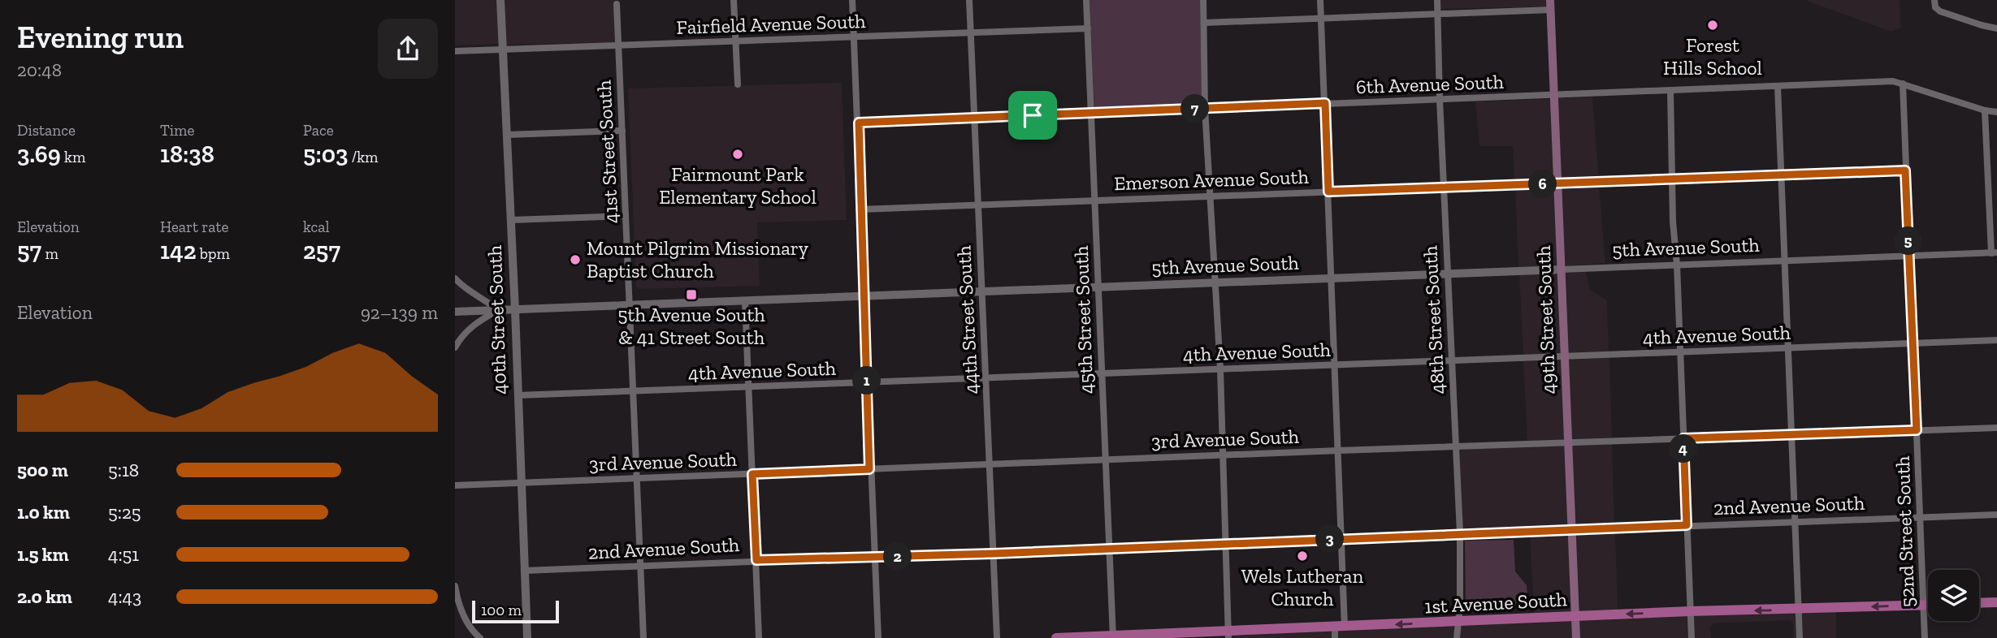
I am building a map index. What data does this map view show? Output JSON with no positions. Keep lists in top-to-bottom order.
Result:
{
  "streets": {
    "main road": ["49th Street South", "1st Avenue South"],
    "street": [
      "Fairfield Avenue South",
      "6th Avenue South",
      "41st Street South",
      "Emerson Avenue South",
      "5th Avenue South",
      "40th Street South",
      "44th Street South",
      "45th Street South",
      "48th Street South",
      "4th Avenue South",
      "3rd Avenue South",
      "2nd Avenue South",
      "52nd Street South"
    ]
  },
  "crossings": [
    ["Fairfield Avenue South", "41st Street South"],
    ["Fairfield Avenue South", "40th Street South"],
    ["Fairfield Avenue South", "44th Street South"],
    ["Fairfield Avenue South", "45th Street South"],
    ["6th Avenue South", "44th Street South"],
    ["6th Avenue South", "45th Street South"],
    ["6th Avenue South", "48th Street South"],
    ["6th Avenue South", "49th Street South"],
    ["6th Avenue South", "52nd Street South"],
    ["41st Street South", "5th Avenue South"],
    ["41st Street South", "4th Avenue South"],
    ["41st Street South", "3rd Avenue South"],
    ["41st Street South", "2nd Avenue South"],
    ["Emerson Avenue South", "44th Street South"],
    ["Emerson Avenue South", "45th Street South"],
    ["Emerson Avenue South", "48th Street South"],
    ["Emerson Avenue South", "49th Street South"],
    ["Emerson Avenue South", "52nd Street South"],
    ["5th Avenue South", "40th Street South"],
    ["5th Avenue South", "44th Street South"],
    ["5th Avenue South", "45th Street South"],
    ["5th Avenue South", "48th Street South"],
    ["5th Avenue South", "49th Street South"],
    ["5th Avenue South", "52nd Street South"],
    ["40th Street South", "4th Avenue South"],
    ["40th Street South", "3rd Avenue South"],
    ["40th Street South", "2nd Avenue South"],
    ["44th Street South", "4th Avenue South"],
    ["44th Street South", "3rd Avenue South"],
    ["44th Street South", "2nd Avenue South"],
    ["45th Street South", "4th Avenue South"],
    ["45th Street South", "3rd Avenue South"],
    ["45th Street South", "2nd Avenue South"],
    ["45th Street South", "1st Avenue South"],
    ["48th Street South", "4th Avenue South"],
    ["48th Street South", "3rd Avenue South"],
    ["48th Street South", "2nd Avenue South"],
    ["48th Street South", "1st Avenue South"],
    ["49th Street South", "4th Avenue South"],
    ["49th Street South", "3rd Avenue South"],
    ["49th Street South", "2nd Avenue South"],
    ["49th Street South", "1st Avenue South"],
    ["4th Avenue South", "52nd Street South"],
    ["3rd Avenue South", "52nd Street South"],
    ["2nd Avenue South", "52nd Street South"],
    ["52nd Street South", "1st Avenue South"]
  ],
  "one_way": ["1st Avenue South"],
  "places": {
    "other": [
      "Forest Hills School",
      "Fairmount Park Elementary School",
      "Mount Pilgrim Missionary Baptist Church",
      "Wels Lutheran Church"
    ],
    "transit": ["5th Avenue South & 41 Street South"]
  },
  "scale_bar": "100 m",
  "page": {
    "heading": ["Evening run", "20:48"],
    "pins": [
      "7",
      "6",
      "5",
      "1",
      "4",
      "3",
      "2"
    ],
    "stats": [
      ["Distance", "3.69 km"],
      ["Time", "18:38"],
      ["Pace", "5:03 /km"],
      ["Elevation", "57 m"],
      ["Heart rate", "142 bpm"],
      ["kcal", "257"]
    ],
    "chart": ["Elevation", "92–139 m"],
    "list": [
      {
        "name": "500 m",
        "note": "5:18"
      },
      {
        "name": "1.0 km",
        "note": "5:25"
      },
      {
        "name": "1.5 km",
        "note": "4:51"
      },
      {
        "name": "2.0 km",
        "note": "4:43"
      }
    ],
    "scale": "100 m"
  }
}
